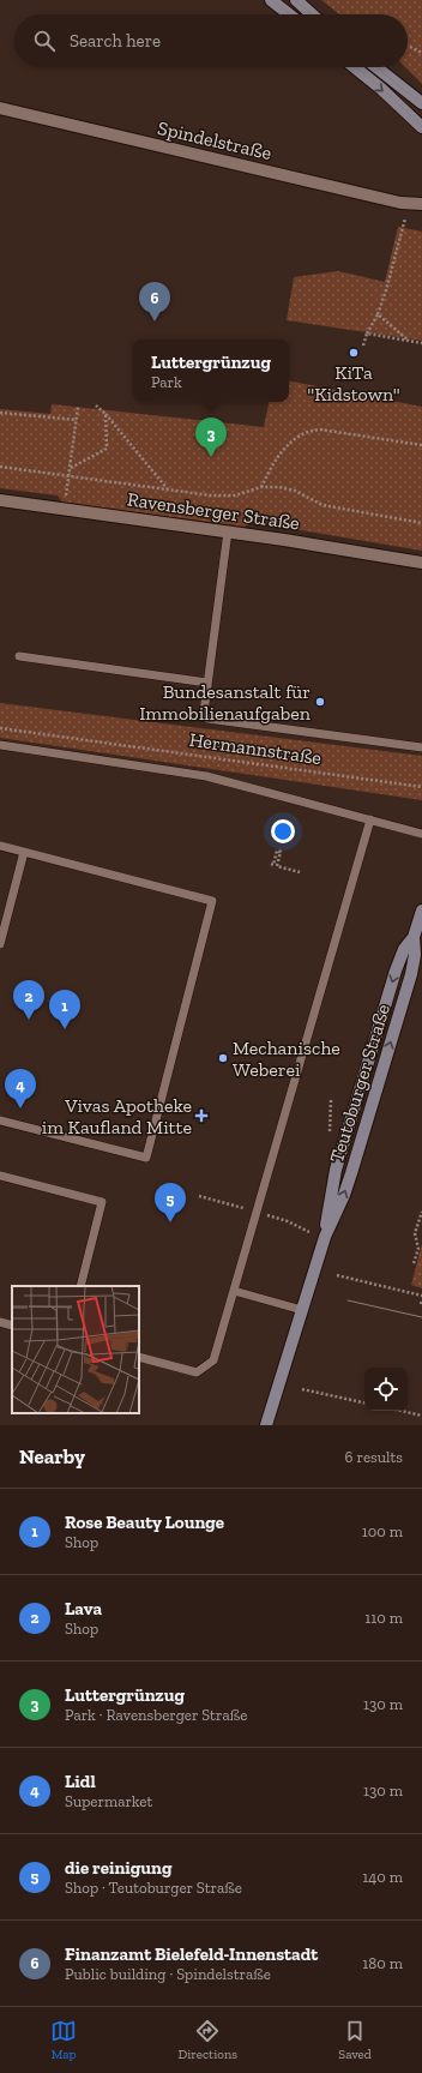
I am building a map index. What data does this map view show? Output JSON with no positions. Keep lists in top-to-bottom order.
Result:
{
  "streets": {
    "street": ["Spindelstraße", "Ravensberger Straße", "Teutoburger Straße"],
    "path": ["Hermannstraße"]
  },
  "places": {
    "other": ["KiTa \"Kidstown\"", "Bundesanstalt für Immobilienaufgaben", "Mechanische Weberei"],
    "health": ["Vivas Apotheke im Kaufland Mitte"]
  },
  "page": {
    "search": "Search here",
    "pins": [
      "6",
      "3",
      "2",
      "1",
      "4",
      "5"
    ],
    "popup": ["Luttergrünzug", "Park"],
    "heading": ["Nearby", "6 results"],
    "list": [
      {
        "mark": "1",
        "name": "Rose Beauty Lounge",
        "note": "Shop",
        "value": "100 m"
      },
      {
        "mark": "2",
        "name": "Lava",
        "note": "Shop",
        "value": "110 m"
      },
      {
        "mark": "3",
        "name": "Luttergrünzug",
        "note": "Park · Ravensberger Straße",
        "value": "130 m"
      },
      {
        "mark": "4",
        "name": "Lidl",
        "note": "Supermarket",
        "value": "130 m"
      },
      {
        "mark": "5",
        "name": "die reinigung",
        "note": "Shop · Teutoburger Straße",
        "value": "140 m"
      },
      {
        "mark": "6",
        "name": "Finanzamt Bielefeld-Innenstadt",
        "note": "Public building · Spindelstraße",
        "value": "180 m"
      }
    ],
    "nav": ["Map", "Directions", "Saved"]
  }
}
